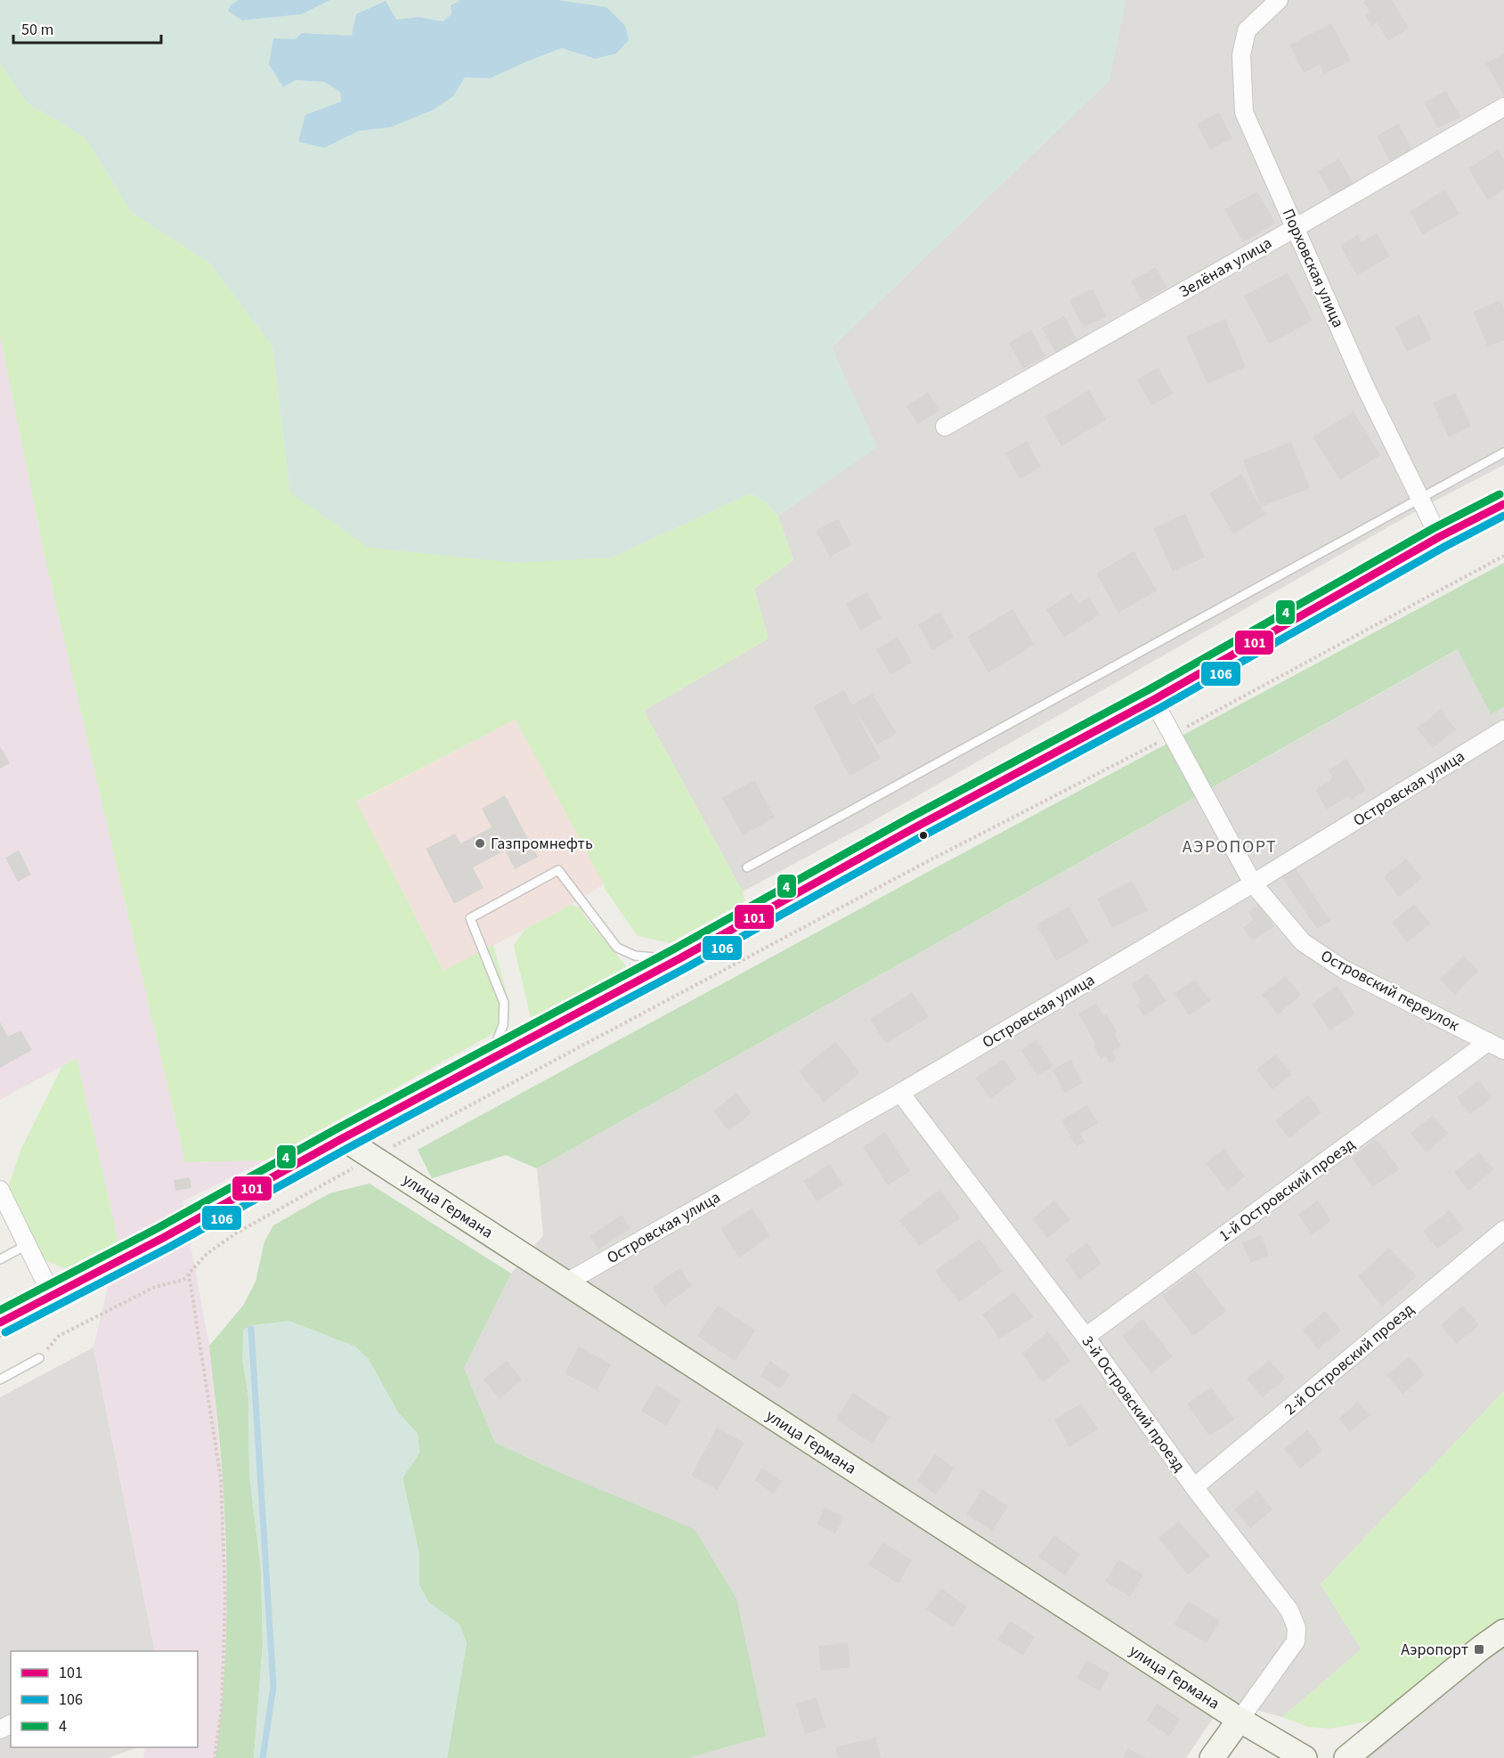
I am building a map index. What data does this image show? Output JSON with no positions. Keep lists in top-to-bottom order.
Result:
{
  "streets": {
    "street": [
      "Зелёная улица",
      "Порховская улица",
      "Островская улица",
      "Островский переулок",
      "1-й Островский проезд",
      "улица Германа",
      "2-й Островский проезд",
      "3-й Островский проезд"
    ]
  },
  "crossings": [
    ["Зелёная улица", "Порховская улица"],
    ["Островская улица", "Островский переулок"],
    ["Островская улица", "улица Германа"],
    ["Островская улица", "3-й Островский проезд"],
    ["Островский переулок", "1-й Островский проезд"],
    ["1-й Островский проезд", "3-й Островский проезд"],
    ["улица Германа", "3-й Островский проезд"],
    ["2-й Островский проезд", "3-й Островский проезд"]
  ],
  "districts": ["АЭРОПОРТ"],
  "places": {
    "other": ["Газпромнефть"],
    "transit": ["Аэропорт"]
  },
  "lines": ["transit line 4", "transit line 101", "transit line 106"],
  "legend": ["101", "106", "4"],
  "scale_bar": "50 m"
}
